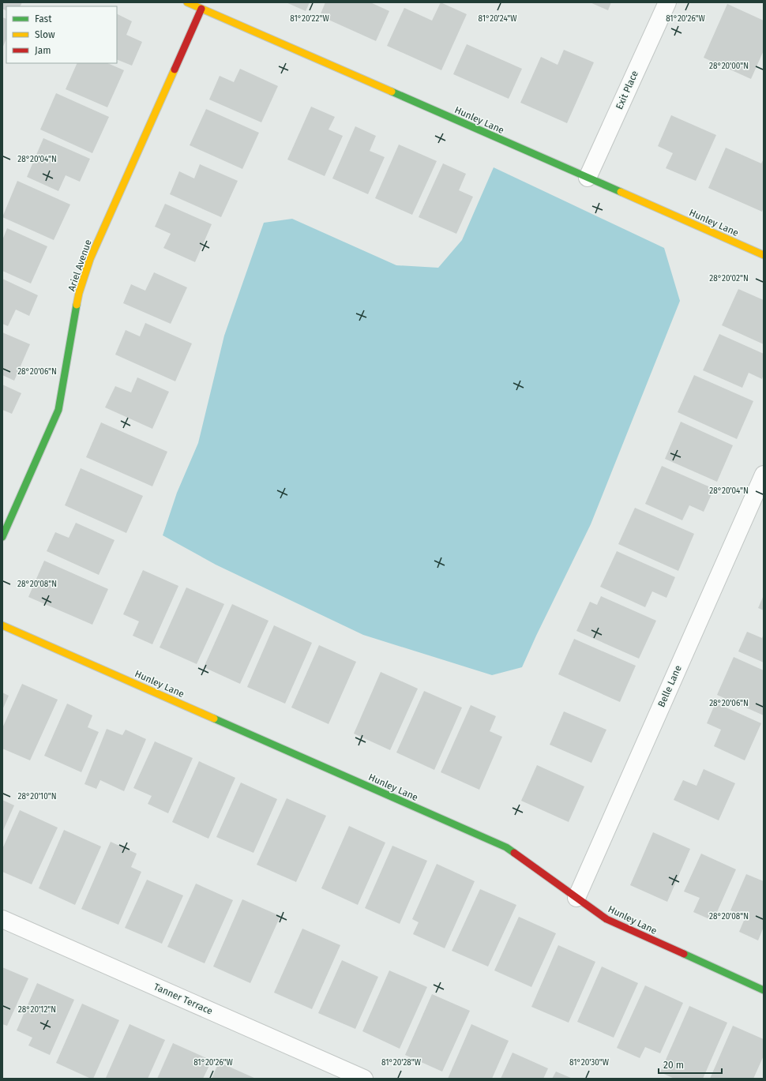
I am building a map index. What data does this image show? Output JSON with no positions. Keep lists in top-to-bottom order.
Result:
{
  "streets": {
    "street": [
      "Exit Place",
      "Hunley Lane",
      "Ariel Avenue",
      "Belle Lane",
      "Tanner Terrace"
    ]
  },
  "crossings": [
    ["Exit Place", "Hunley Lane"],
    ["Hunley Lane", "Ariel Avenue"],
    ["Hunley Lane", "Belle Lane"]
  ],
  "legend": ["Fast", "Slow", "Jam"],
  "scale_bar": "20 m",
  "coordinates": [
    "81°20'26\"W",
    "81°20'22\"W",
    "81°20'24\"W",
    "28°20'00\"N",
    "28°20'04\"N",
    "28°20'02\"N",
    "28°20'06\"N",
    "28°20'08\"N",
    "28°20'10\"N",
    "28°20'12\"N",
    "81°20'28\"W",
    "81°20'30\"W"
  ]
}
